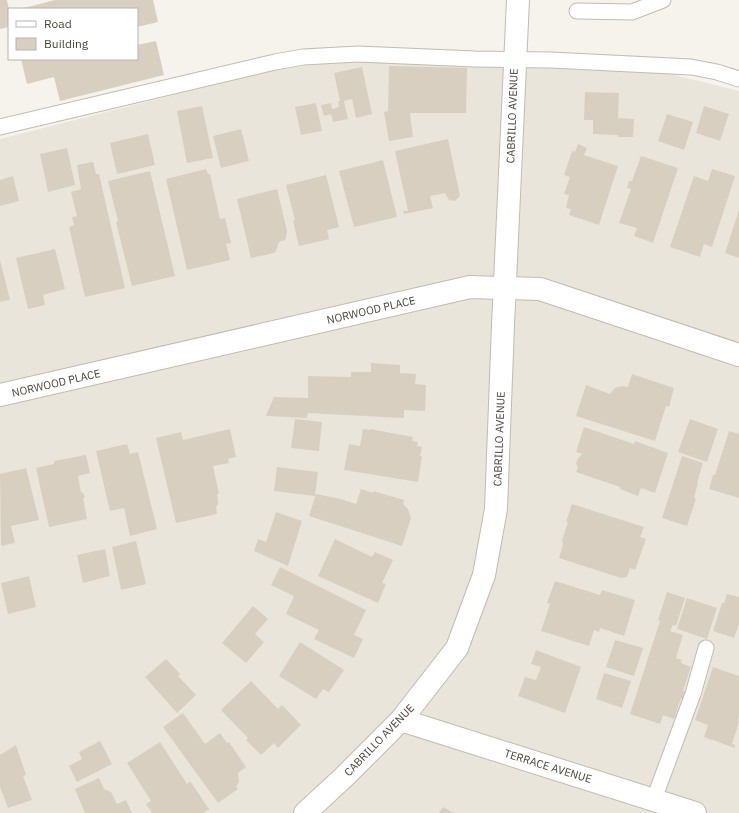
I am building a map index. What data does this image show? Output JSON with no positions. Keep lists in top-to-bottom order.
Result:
{
  "streets": {
    "street": ["CABRILLO AVENUE", "NORWOOD PLACE", "TERRACE AVENUE"]
  },
  "crossings": [
    ["CABRILLO AVENUE", "NORWOOD PLACE"],
    ["CABRILLO AVENUE", "TERRACE AVENUE"]
  ],
  "legend": ["Road", "Building"]
}
